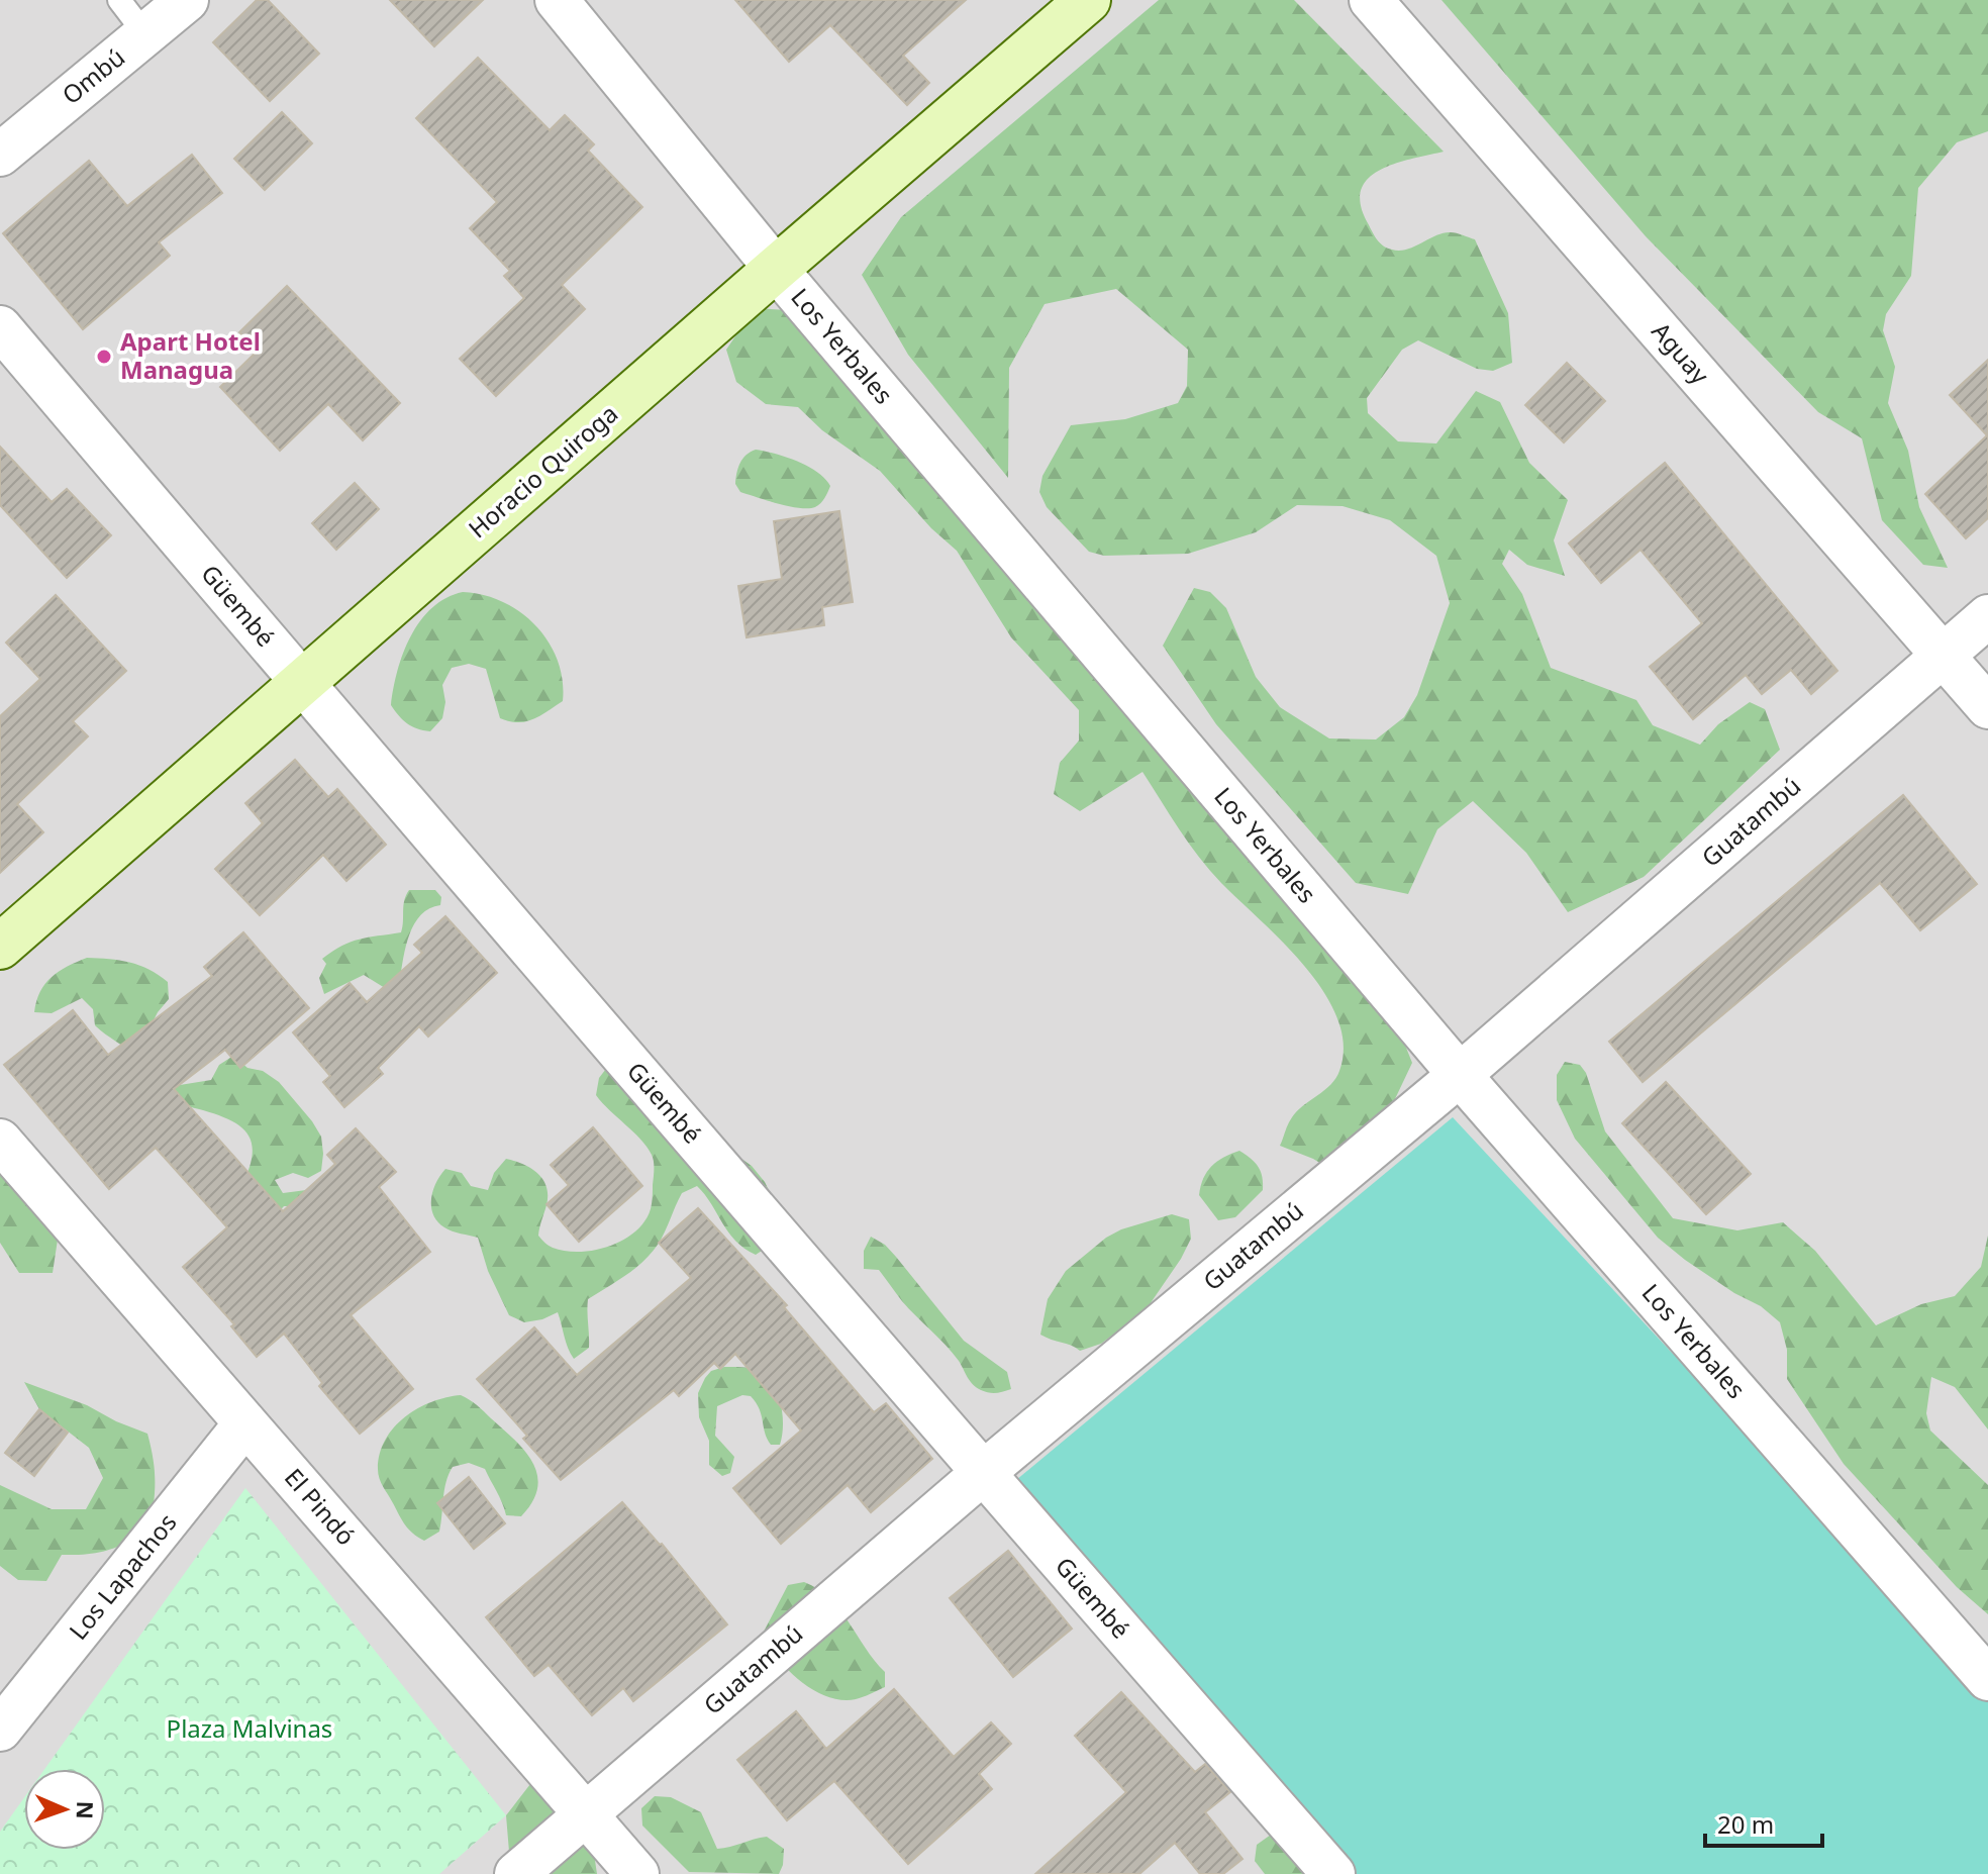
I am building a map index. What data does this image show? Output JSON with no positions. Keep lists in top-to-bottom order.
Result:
{
  "streets": {
    "main road": ["Horacio Quiroga"],
    "street": [
      "Ombú",
      "Los Yerbales",
      "Aguay",
      "Güembé",
      "Guatambú",
      "El Pindó",
      "Los Lapachos"
    ]
  },
  "crossings": [
    ["Los Yerbales", "Horacio Quiroga"],
    ["Los Yerbales", "Guatambú"],
    ["Aguay", "Guatambú"],
    ["Horacio Quiroga", "Güembé"],
    ["Güembé", "Guatambú"],
    ["Guatambú", "El Pindó"],
    ["El Pindó", "Los Lapachos"]
  ],
  "parks": ["Plaza Malvinas"],
  "places": ["Apart Hotel Managua"],
  "scale_bar": "20 m",
  "north": "right"
}
